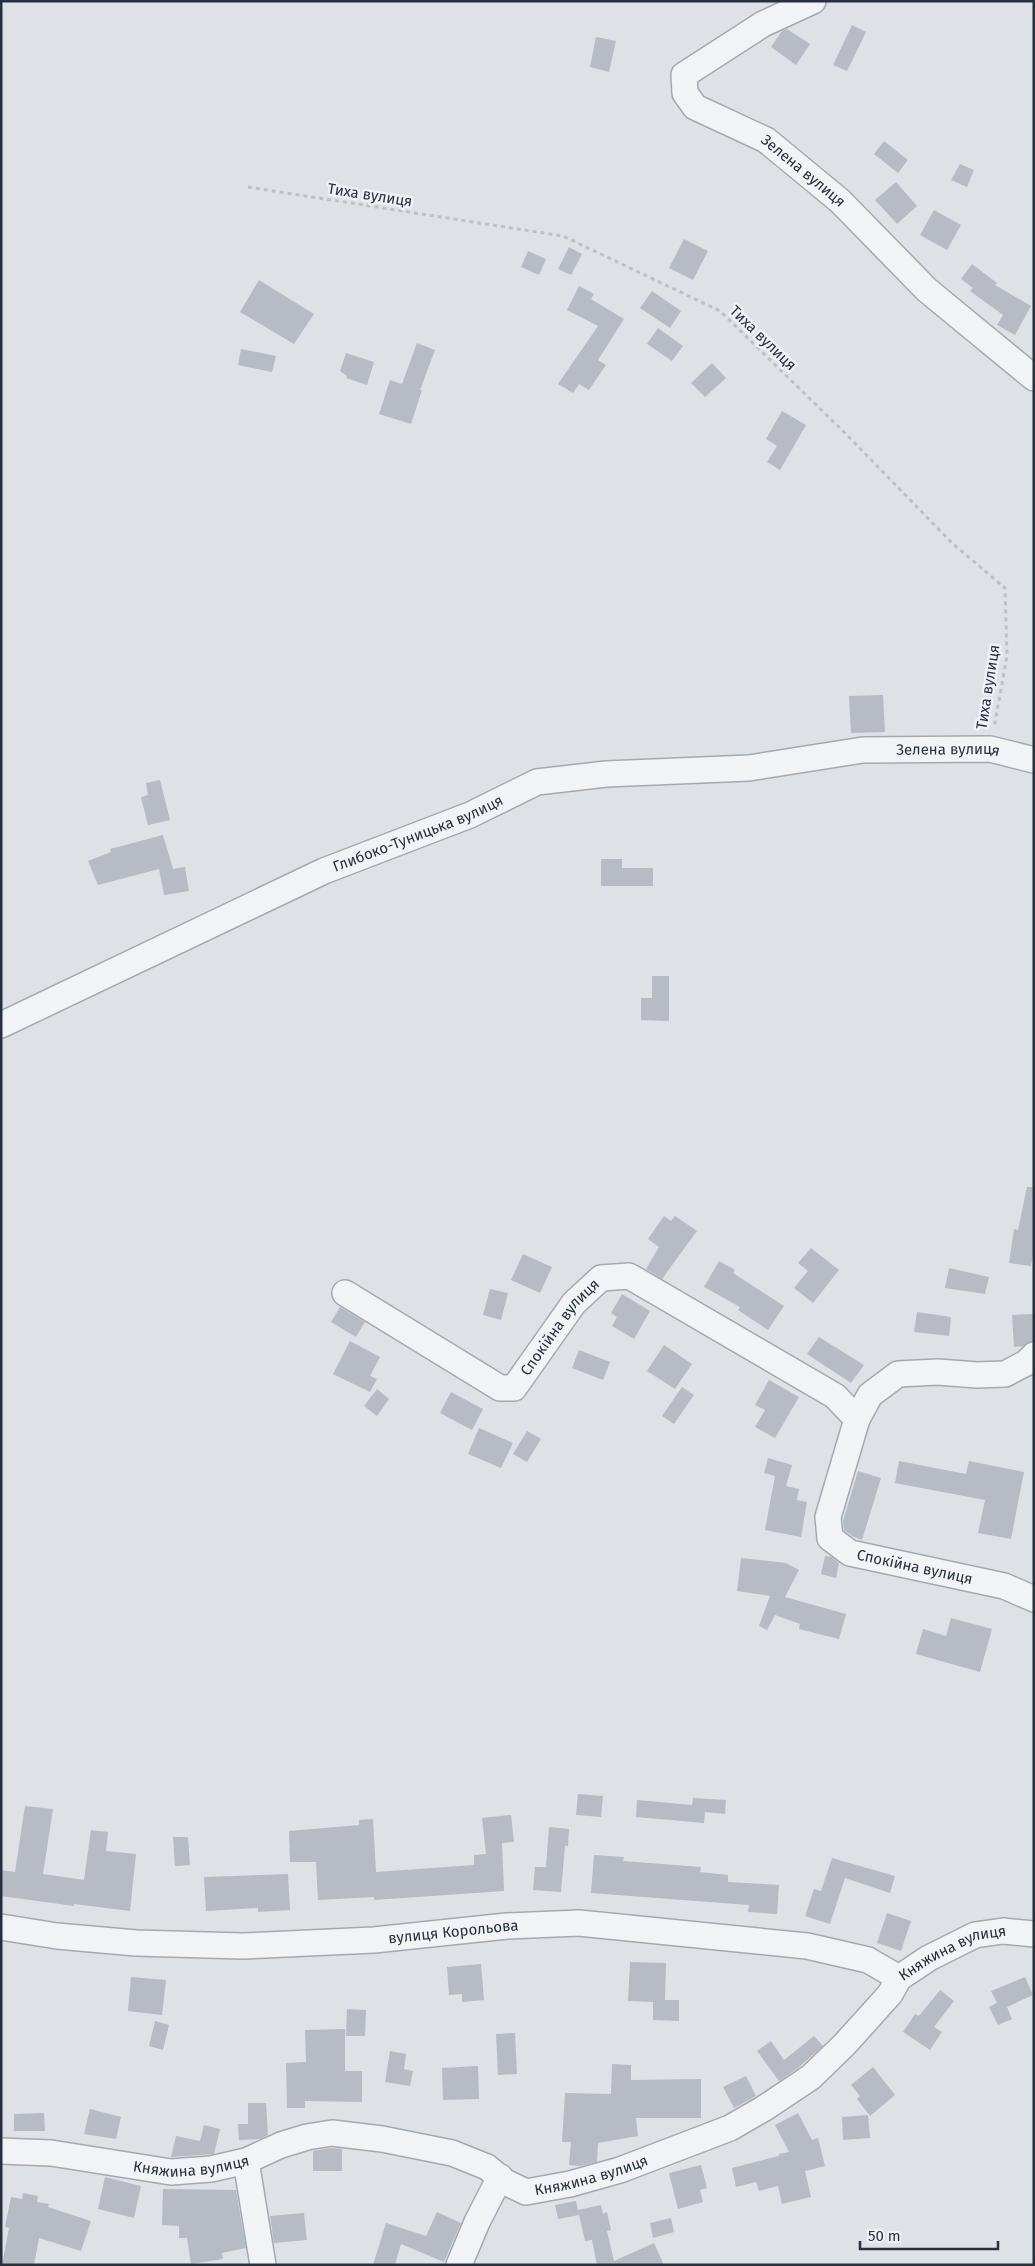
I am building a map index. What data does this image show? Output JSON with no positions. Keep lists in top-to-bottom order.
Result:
{
  "streets": {
    "street": [
      "Зелена вулиця",
      "Глибоко-Туницька вулиця",
      "Спокійна вулиця",
      "вулиця Корольова",
      "Княжина вулиця"
    ],
    "path": ["Тиха вулиця"]
  },
  "crossings": [
    ["Зелена вулиця", "Тиха вулиця"],
    ["Зелена вулиця", "Глибоко-Туницька вулиця"],
    ["вулиця Корольова", "Княжина вулиця"]
  ],
  "scale_bar": "50 m"
}
